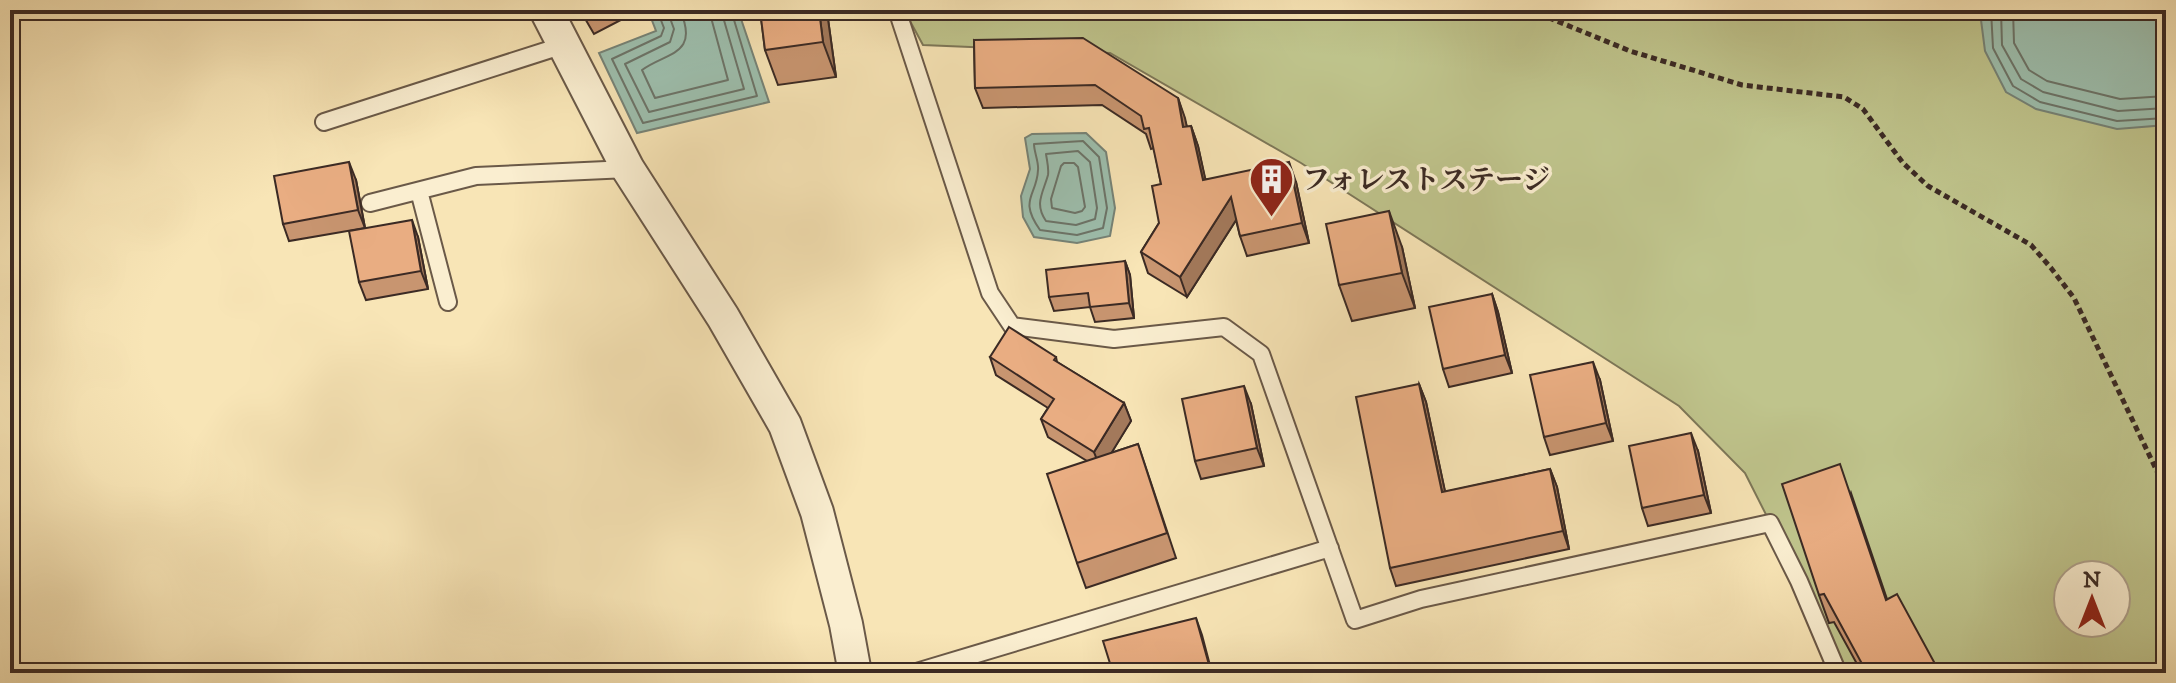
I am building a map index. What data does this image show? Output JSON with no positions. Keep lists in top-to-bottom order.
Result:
{
  "places": {
    "building": ["フォレストステージ"]
  },
  "north": "top"
}
